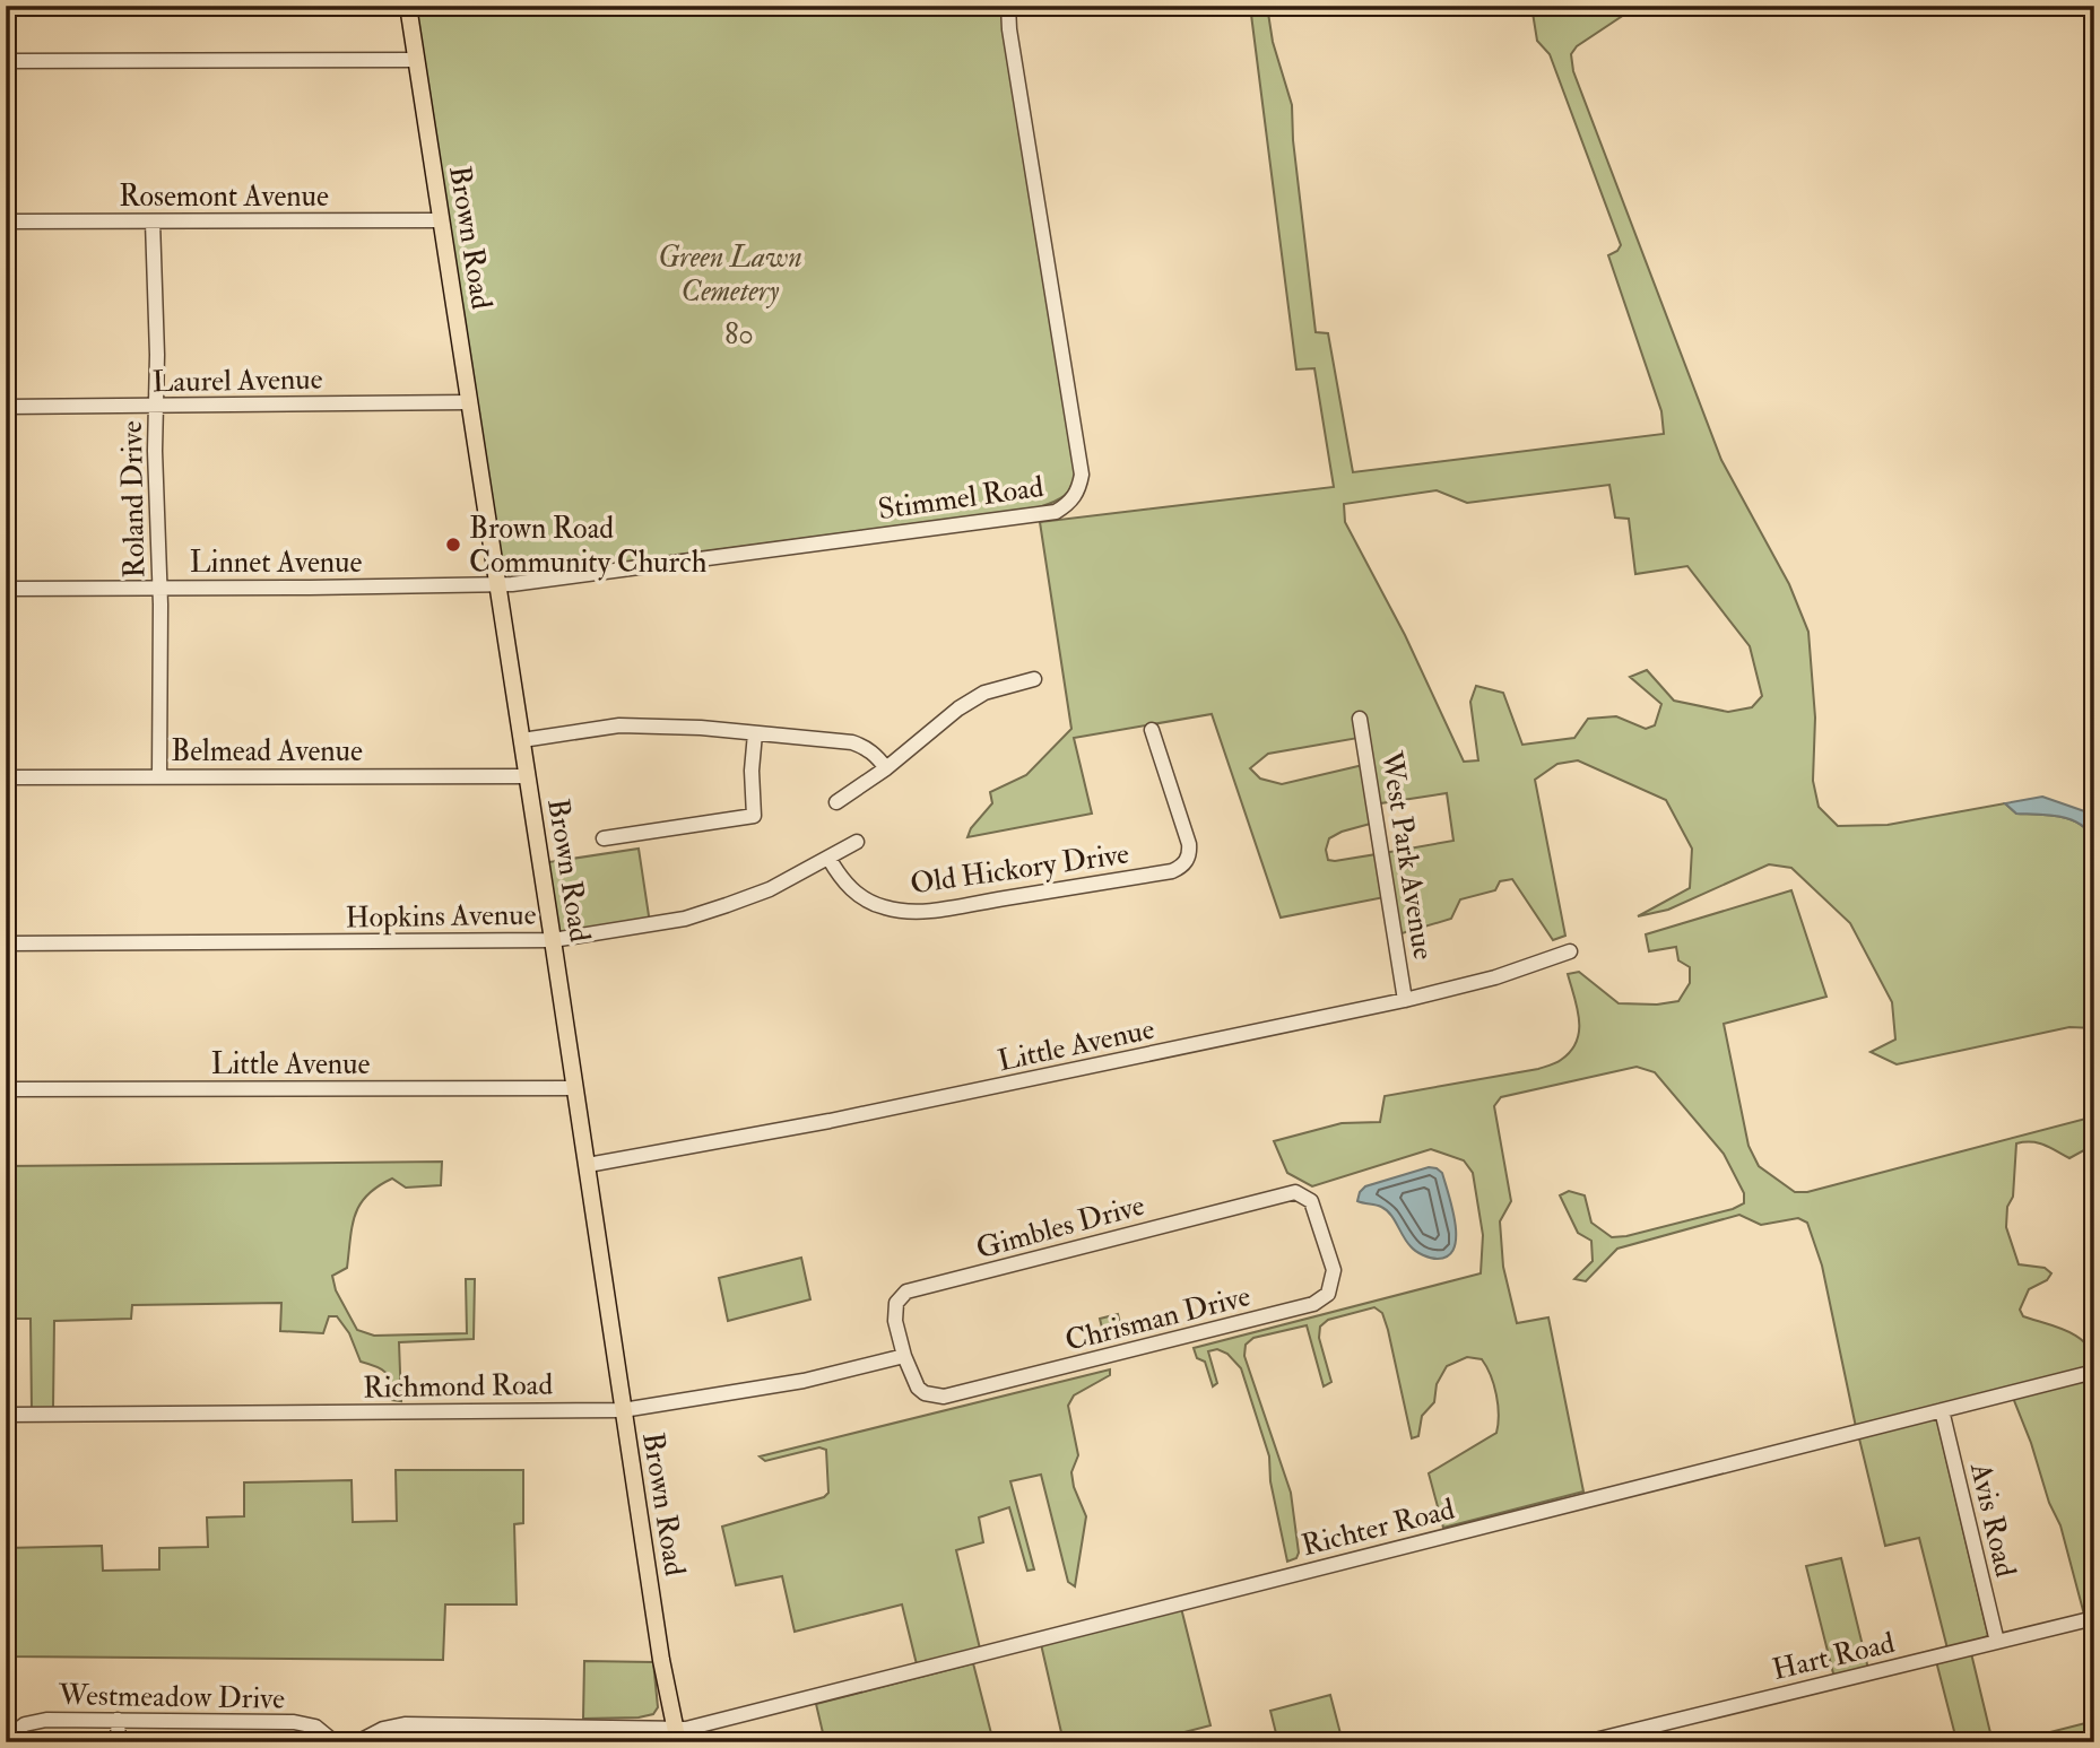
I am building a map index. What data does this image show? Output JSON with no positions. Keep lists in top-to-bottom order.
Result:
{
  "streets": {
    "main road": ["Brown Road"],
    "street": [
      "Rosemont Avenue",
      "Laurel Avenue",
      "Stimmel Road",
      "Roland Drive",
      "Linnet Avenue",
      "Belmead Avenue",
      "West Park Avenue",
      "Old Hickory Drive",
      "Hopkins Avenue",
      "Little Avenue",
      "Gimbles Drive",
      "Chrisman Drive",
      "Richmond Road",
      "Avis Road",
      "Richter Road",
      "Hart Road",
      "Westmeadow Drive"
    ]
  },
  "crossings": [
    ["Rosemont Avenue", "Brown Road"],
    ["Rosemont Avenue", "Roland Drive"],
    ["Brown Road", "Laurel Avenue"],
    ["Brown Road", "Stimmel Road"],
    ["Brown Road", "Linnet Avenue"],
    ["Brown Road", "Belmead Avenue"],
    ["Brown Road", "Hopkins Avenue"],
    ["Brown Road", "Little Avenue"],
    ["Brown Road", "Richmond Road"],
    ["Brown Road", "Richter Road"],
    ["Laurel Avenue", "Roland Drive"],
    ["Stimmel Road", "Linnet Avenue"],
    ["Roland Drive", "Linnet Avenue"],
    ["Roland Drive", "Belmead Avenue"],
    ["West Park Avenue", "Little Avenue"],
    ["Old Hickory Drive", "Hopkins Avenue"],
    ["Gimbles Drive", "Chrisman Drive"],
    ["Gimbles Drive", "Richmond Road"],
    ["Chrisman Drive", "Richmond Road"],
    ["Avis Road", "Richter Road"],
    ["Avis Road", "Hart Road"]
  ],
  "parks": ["Green Lawn Cemetery", "80"],
  "places": ["Brown Road Community Church"]
}
